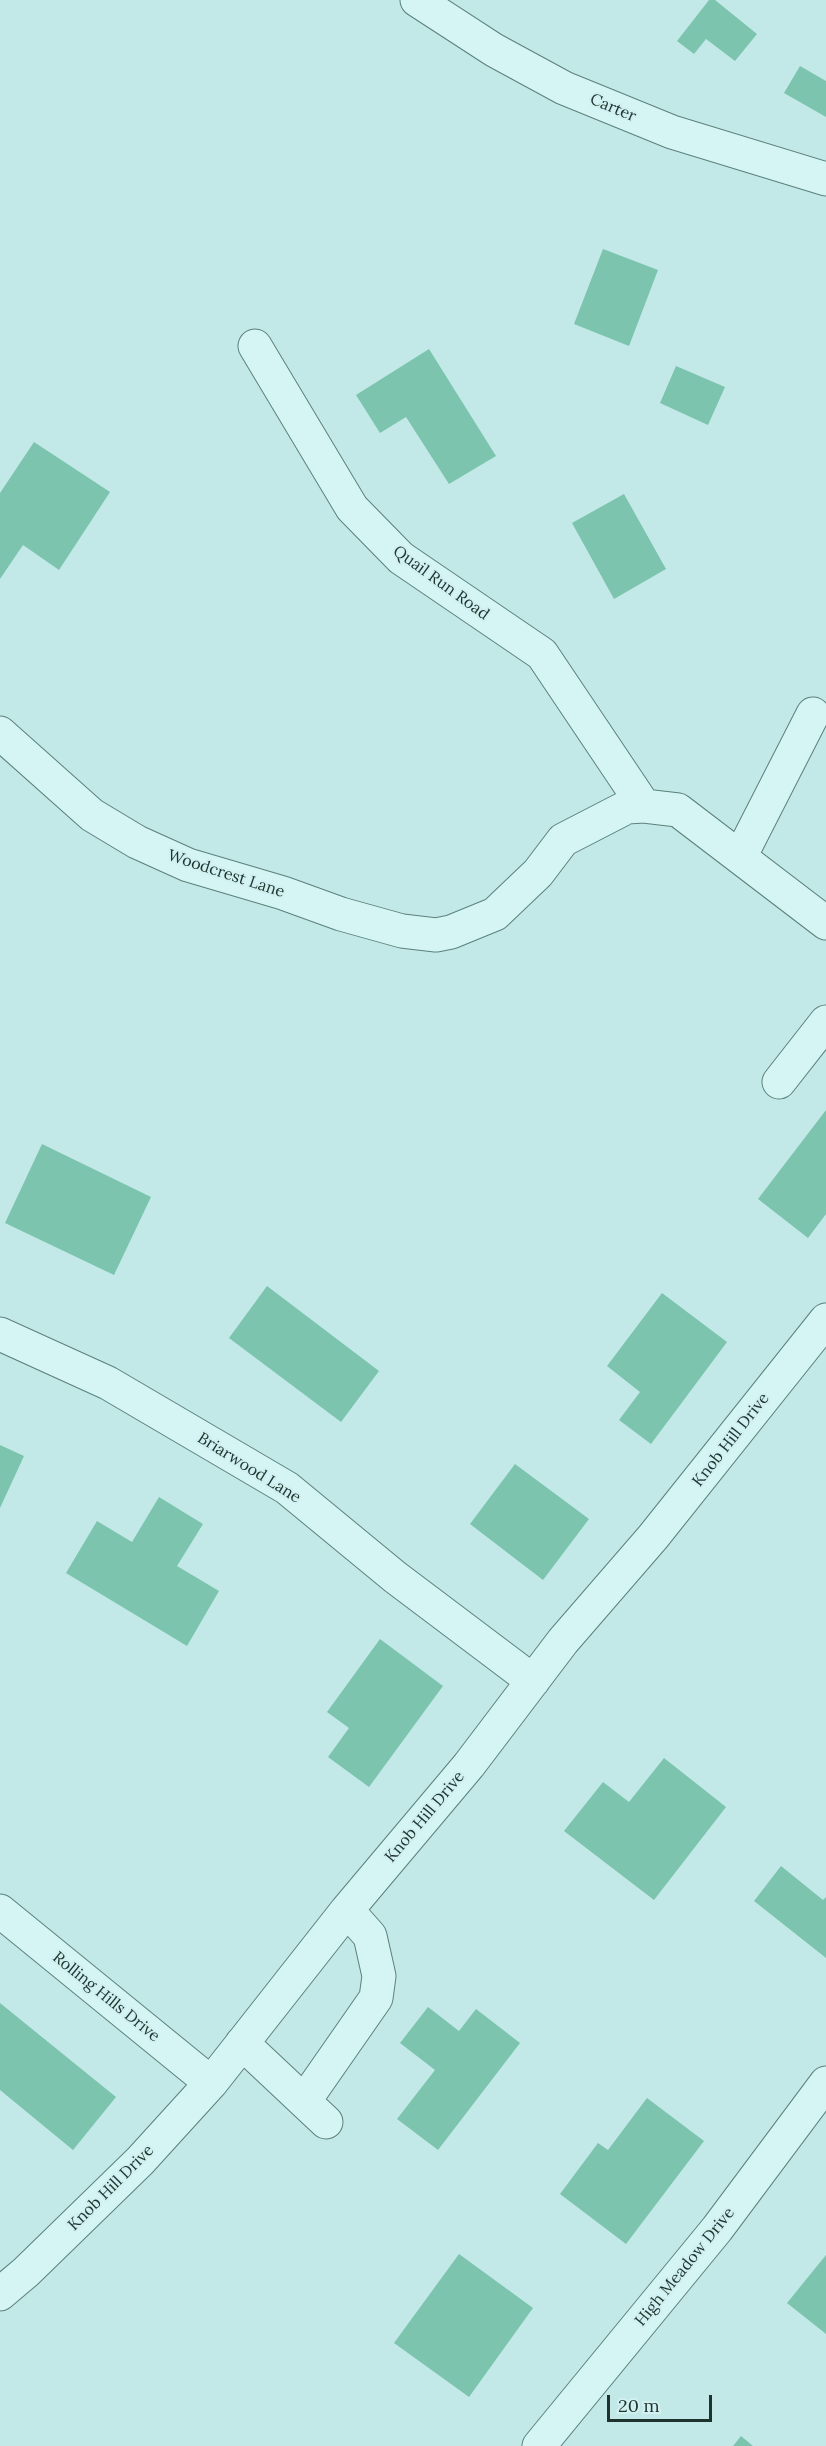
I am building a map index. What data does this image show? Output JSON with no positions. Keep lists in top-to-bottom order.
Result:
{
  "streets": {
    "street": [
      "Carter",
      "Quail Run Road",
      "Woodcrest Lane",
      "Knob Hill Drive",
      "Briarwood Lane",
      "Rolling Hills Drive",
      "High Meadow Drive"
    ]
  },
  "crossings": [
    ["Quail Run Road", "Woodcrest Lane"],
    ["Knob Hill Drive", "Briarwood Lane"],
    ["Knob Hill Drive", "Rolling Hills Drive"]
  ],
  "scale_bar": "20 m"
}
